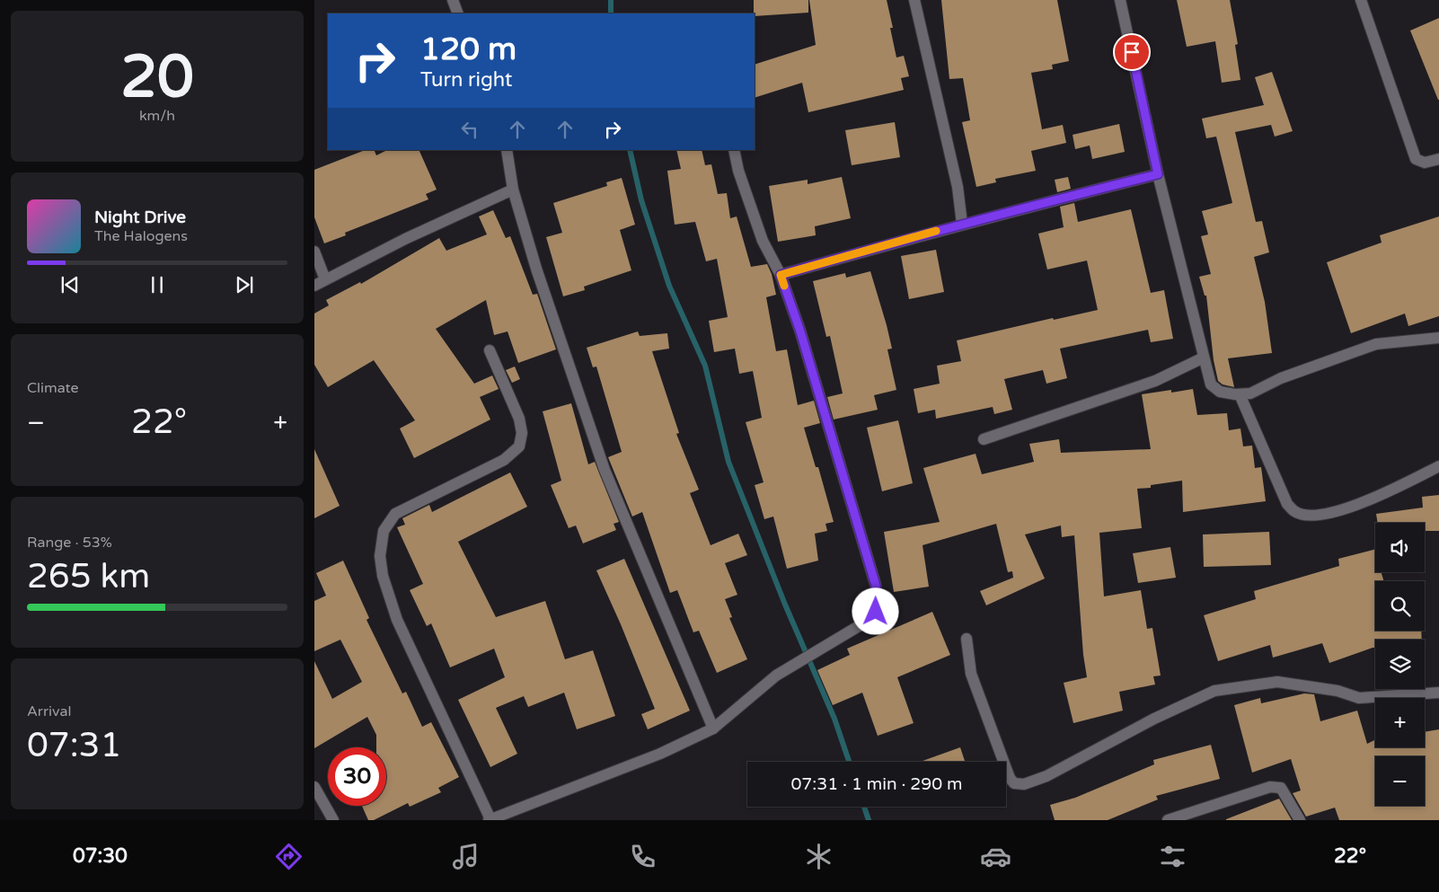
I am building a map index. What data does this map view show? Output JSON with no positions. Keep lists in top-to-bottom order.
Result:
{
  "page": {
    "tile": [
      ["20", "km/h"],
      "Climate",
      ["Range · 53%", "265 km"],
      ["Arrival", "07:31"]
    ],
    "turn": ["120 m", "Turn right"],
    "song": ["Night Drive", "The Halogens"],
    "heat": ["−", "22°", "+"],
    "map_buttons": ["+", "−"],
    "limit": "30",
    "trip": "07:31 · 1 min · 290 m",
    "tabs": ["07:30", "22°"]
  }
}
